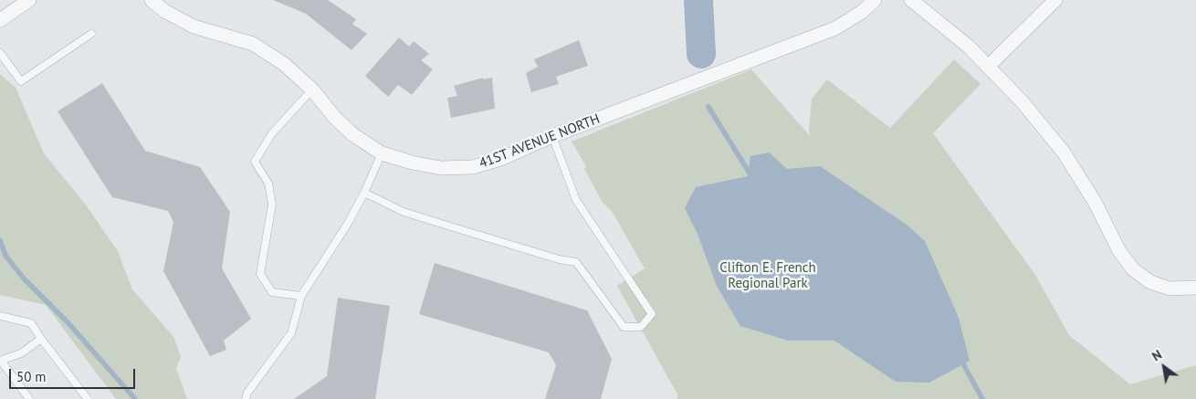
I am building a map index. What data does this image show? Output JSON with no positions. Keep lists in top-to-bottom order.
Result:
{
  "streets": {
    "street": ["41ST AVENUE NORTH"]
  },
  "parks": ["Clifton E. French Regional Park"],
  "scale_bar": "50 m",
  "north": "top left"
}
